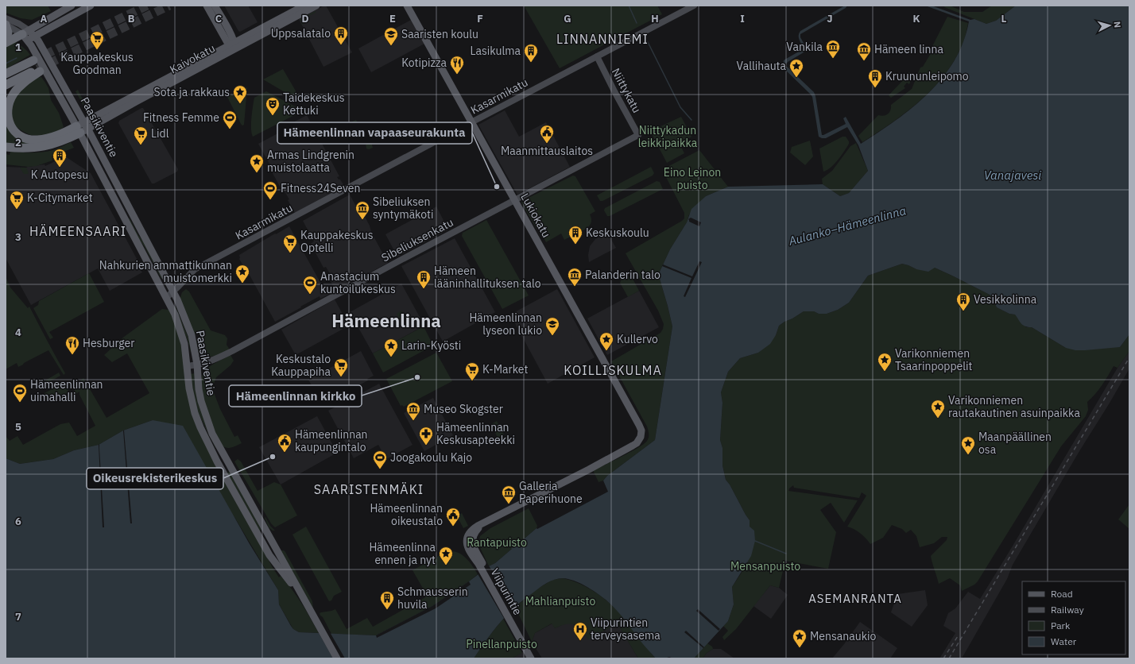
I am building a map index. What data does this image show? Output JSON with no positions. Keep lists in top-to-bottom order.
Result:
{
  "streets": {
    "main road": [
      "Kaivokatu",
      "Paasikiventie",
      "Lukiokatu",
      "Viipurintie"
    ],
    "street": ["Niittykatu", "Kasarmikatu", "Sibeliuksenkatu"]
  },
  "crossings": [
    ["Kaivokatu", "Paasikiventie"],
    ["Niittykatu", "Kasarmikatu"],
    ["Niittykatu", "Sibeliuksenkatu"],
    ["Kasarmikatu", "Paasikiventie"],
    ["Kasarmikatu", "Lukiokatu"],
    ["Paasikiventie", "Sibeliuksenkatu"],
    ["Lukiokatu", "Sibeliuksenkatu"],
    ["Lukiokatu", "Viipurintie"]
  ],
  "districts": [
    "LINNANNIEMI",
    "HÄMEENSAARI",
    "Hämeenlinna",
    "KOILLISKULMA",
    "SAARISTENMÄKI",
    "ASEMANRANTA"
  ],
  "water": ["Vanajavesi", "Aulanko–Hämeenlinna"],
  "parks": [
    "Niittykadun leikkipaikka",
    "Eino Leinon puisto",
    "Rantapuisto",
    "Mensanpuisto",
    "Mahlianpuisto",
    "Pinellanpuisto"
  ],
  "places": {
    "building": [
      "Uppsalatalo",
      "Lasikulma",
      "Kruununleipomo",
      "K Autopesu",
      "Keskuskoulu",
      "Hämeen lääninhallituksen talo",
      "Vesikkolinna",
      "Schmausserin huvila"
    ],
    "school or university": ["Saaristen koulu", "Hämeenlinnan lyseon lukio"],
    "supermarket": [
      "Kauppakeskus Goodman",
      "Lidl",
      "K-Citymarket",
      "Kauppakeskus Optelli",
      "Keskustalo Kauppapiha",
      "K-Market"
    ],
    "museum": [
      "Vankila",
      "Hämeen linna",
      "Sibeliuksen syntymäkoti",
      "Palanderin talo",
      "Museo Skogster",
      "Galleria Paperihuone"
    ],
    "restaurant": ["Kotipizza", "Hesburger"],
    "place": [
      "Vallihauta",
      "Sota ja rakkaus",
      "Armas Lindgrenin muistolaatta",
      "Nahkurien ammattikunnan muistomerkki",
      "Kullervo",
      "Larin-Kyösti",
      "Varikonniemen Tsaarinpoppelit",
      "Varikonniemen rautakautinen asuinpaikka",
      "Maanpäällinen osa",
      "Hämeenlinna ennen ja nyt",
      "Mensanaukio"
    ],
    "theatre": ["Taidekeskus Kettuki"],
    "sports": [
      "Fitness Femme",
      "Fitness24Seven",
      "Anastacium kuntoilukeskus",
      "Hämeenlinnan uimahalli",
      "Joogakoulu Kajo"
    ],
    "public building": ["Maanmittauslaitos", "Hämeenlinnan kaupungintalo", "Hämeenlinnan oikeustalo"],
    "other": ["Hämeenlinnan vapaaseurakunta", "Hämeenlinnan kirkko", "Oikeusrekisterikeskus"],
    "pharmacy": ["Hämeenlinnan Keskusapteekki"],
    "hospital": ["Viipurintien terveysasema"]
  },
  "legend": [
    "Road",
    "Railway",
    "Park",
    "Water"
  ],
  "north": "right",
  "grid": {
    "columns": [
      "A",
      "B",
      "C",
      "D",
      "E",
      "F",
      "G",
      "H",
      "I",
      "J",
      "K",
      "L"
    ],
    "rows": [
      "1",
      "2",
      "3",
      "4",
      "5",
      "6",
      "7"
    ]
  }
}
